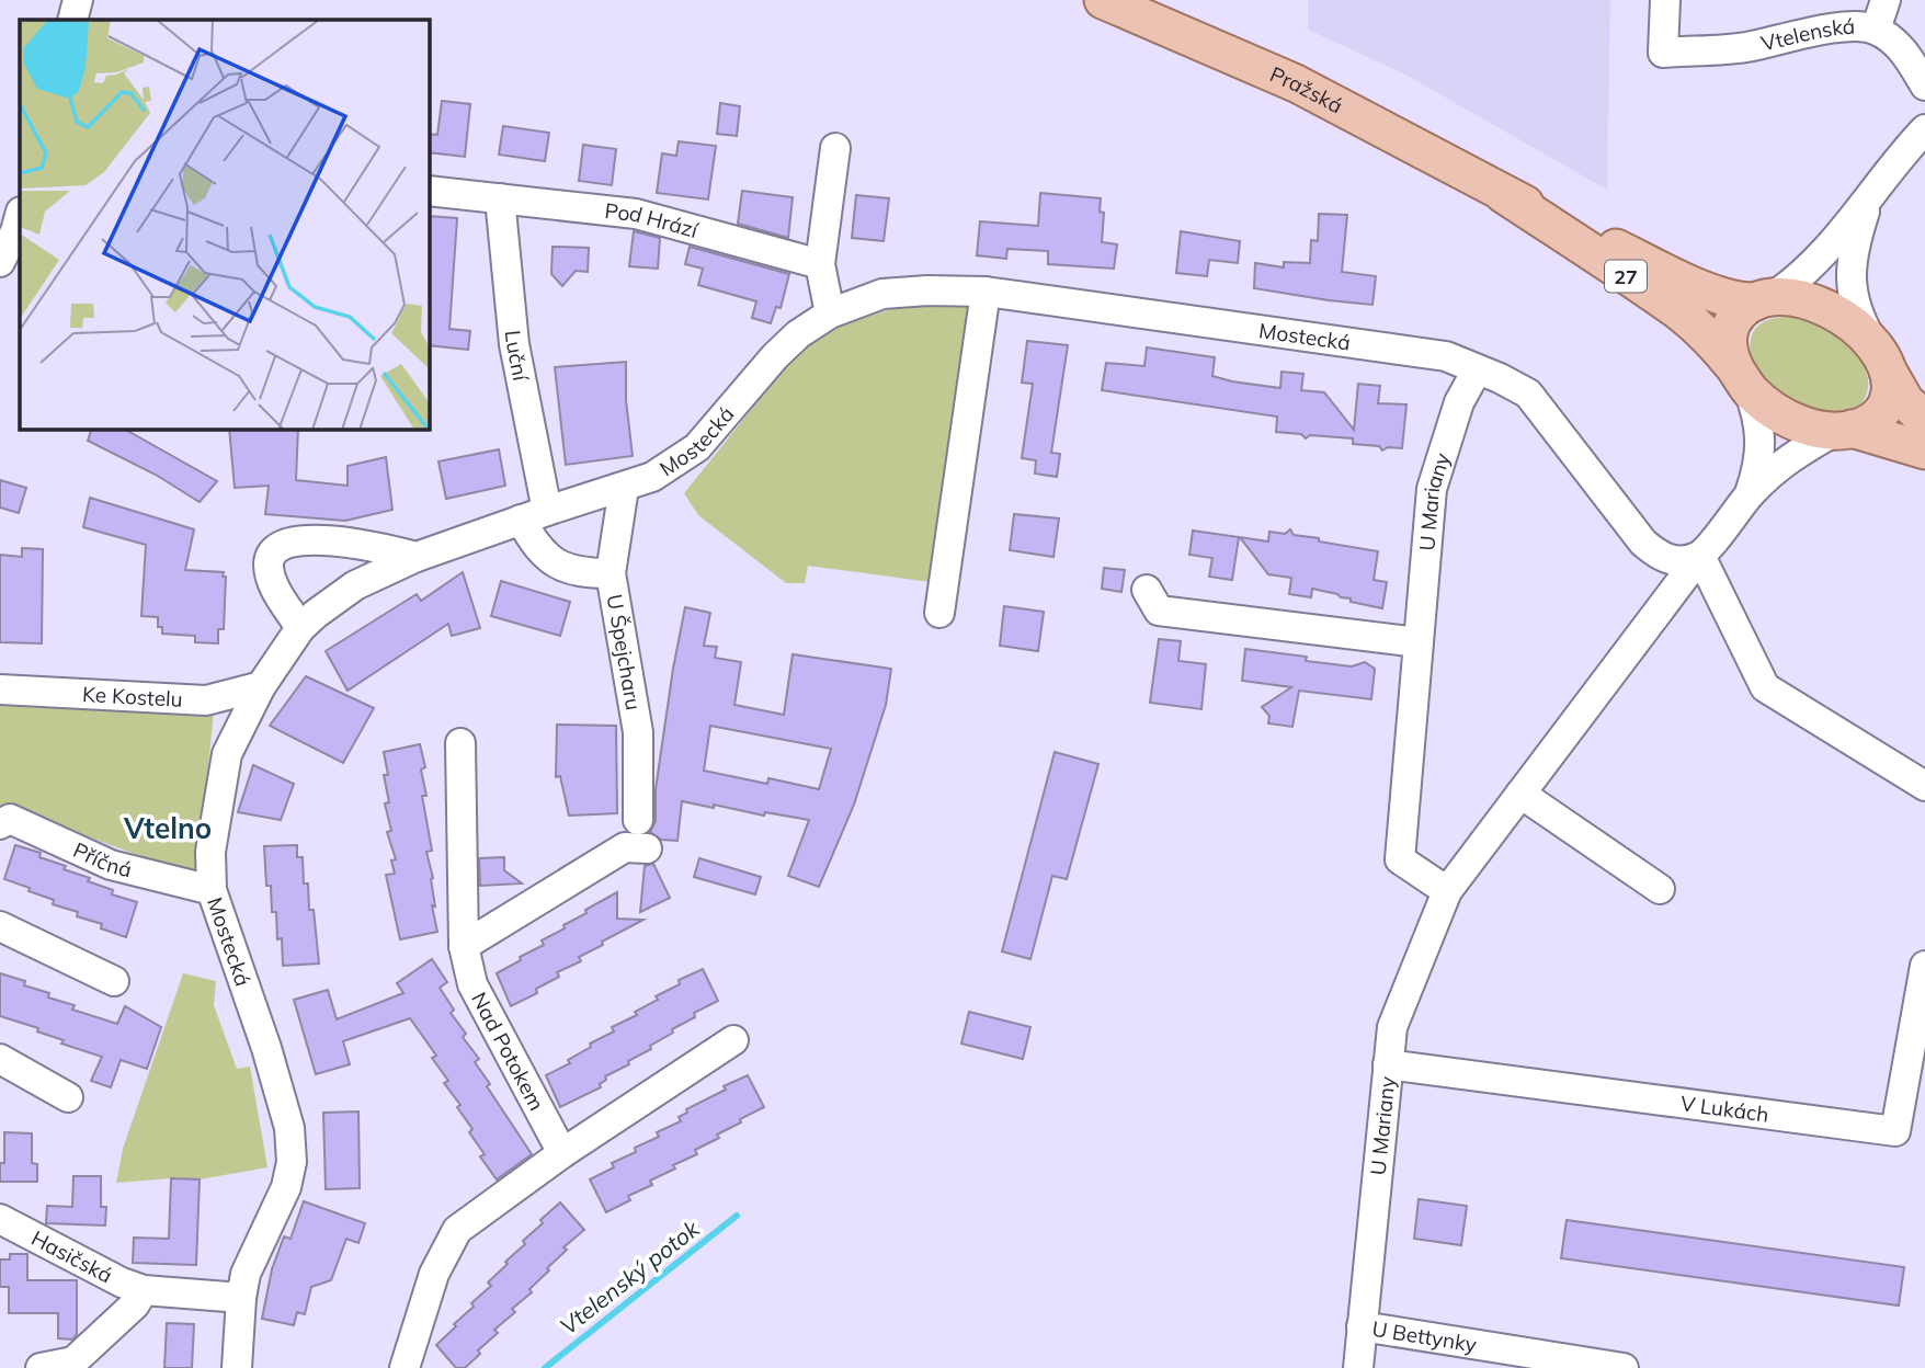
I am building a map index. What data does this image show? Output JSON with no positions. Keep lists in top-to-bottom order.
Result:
{
  "streets": {
    "main road": ["Pražská", "27"],
    "street": [
      "Vtelenská",
      "Pod Hrází",
      "Mostecká",
      "Luční",
      "U Mariany",
      "U Špejcharu",
      "Ke Kostelu",
      "Příčná",
      "Nad Potokem",
      "V Lukách",
      "Hasičská",
      "U Bettynky"
    ]
  },
  "crossings": [
    ["Pod Hrází", "Luční"],
    ["Mostecká", "Luční"],
    ["Mostecká", "U Mariany"],
    ["Mostecká", "U Špejcharu"],
    ["Mostecká", "Ke Kostelu"],
    ["Mostecká", "Příčná"],
    ["Mostecká", "Hasičská"],
    ["U Mariany", "V Lukách"],
    ["U Mariany", "U Bettynky"]
  ],
  "districts": ["Vtelno"],
  "water": ["Vtelenský potok"]
}
